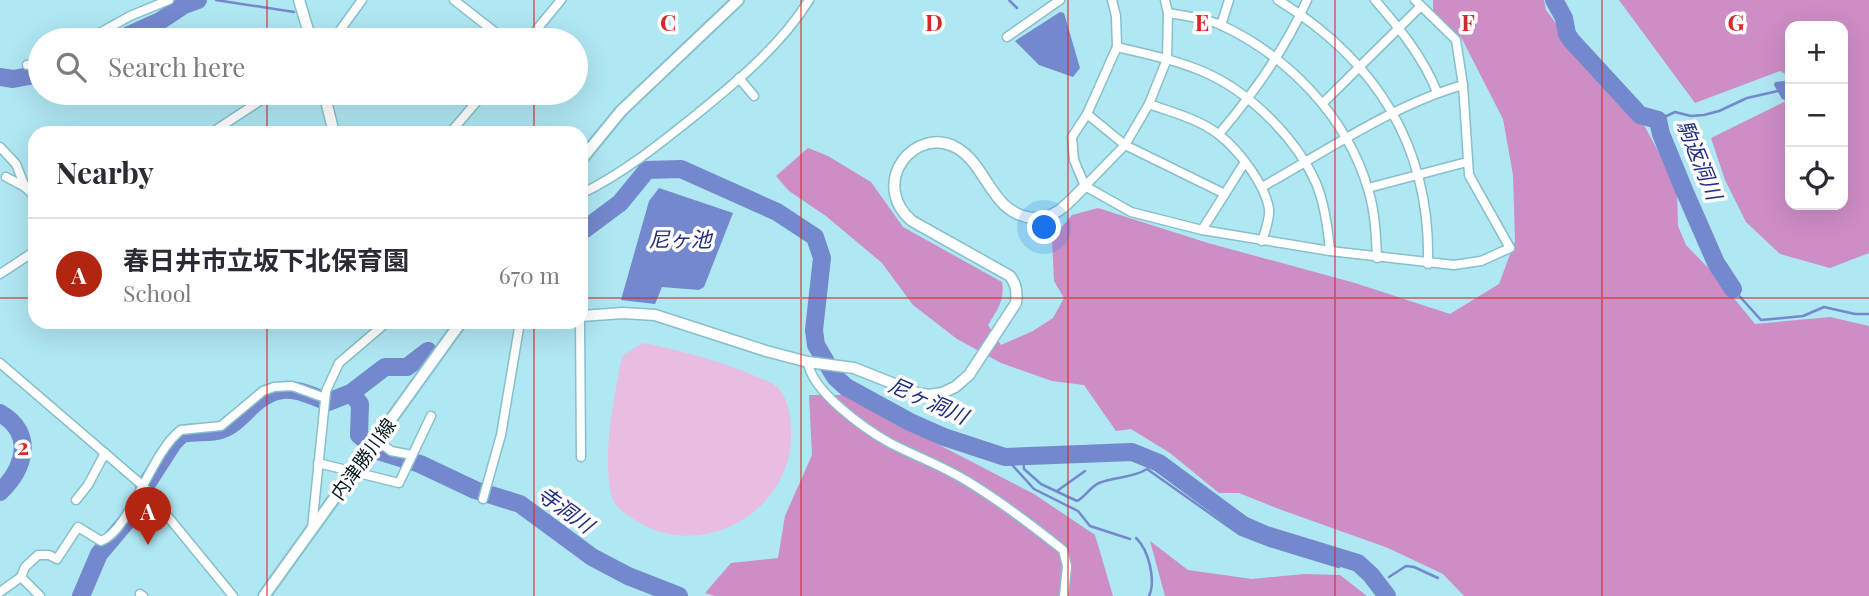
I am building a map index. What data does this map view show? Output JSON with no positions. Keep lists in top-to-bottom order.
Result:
{
  "streets": {
    "main road": ["内津勝川線"]
  },
  "water": [
    "駒返洞川",
    "尼ヶ池",
    "尼ヶ洞川",
    "寺洞川"
  ],
  "page": {
    "map_buttons": ["+", "−"],
    "search": "Search here",
    "heading": "Nearby",
    "list": [
      {
        "mark": "A",
        "name": "春日井市立坂下北保育園",
        "note": "School",
        "value": "670 m"
      }
    ],
    "pins": "A"
  },
  "grid": {
    "columns": [
      "C",
      "D",
      "E",
      "F",
      "G"
    ],
    "rows": ["2"]
  }
}
